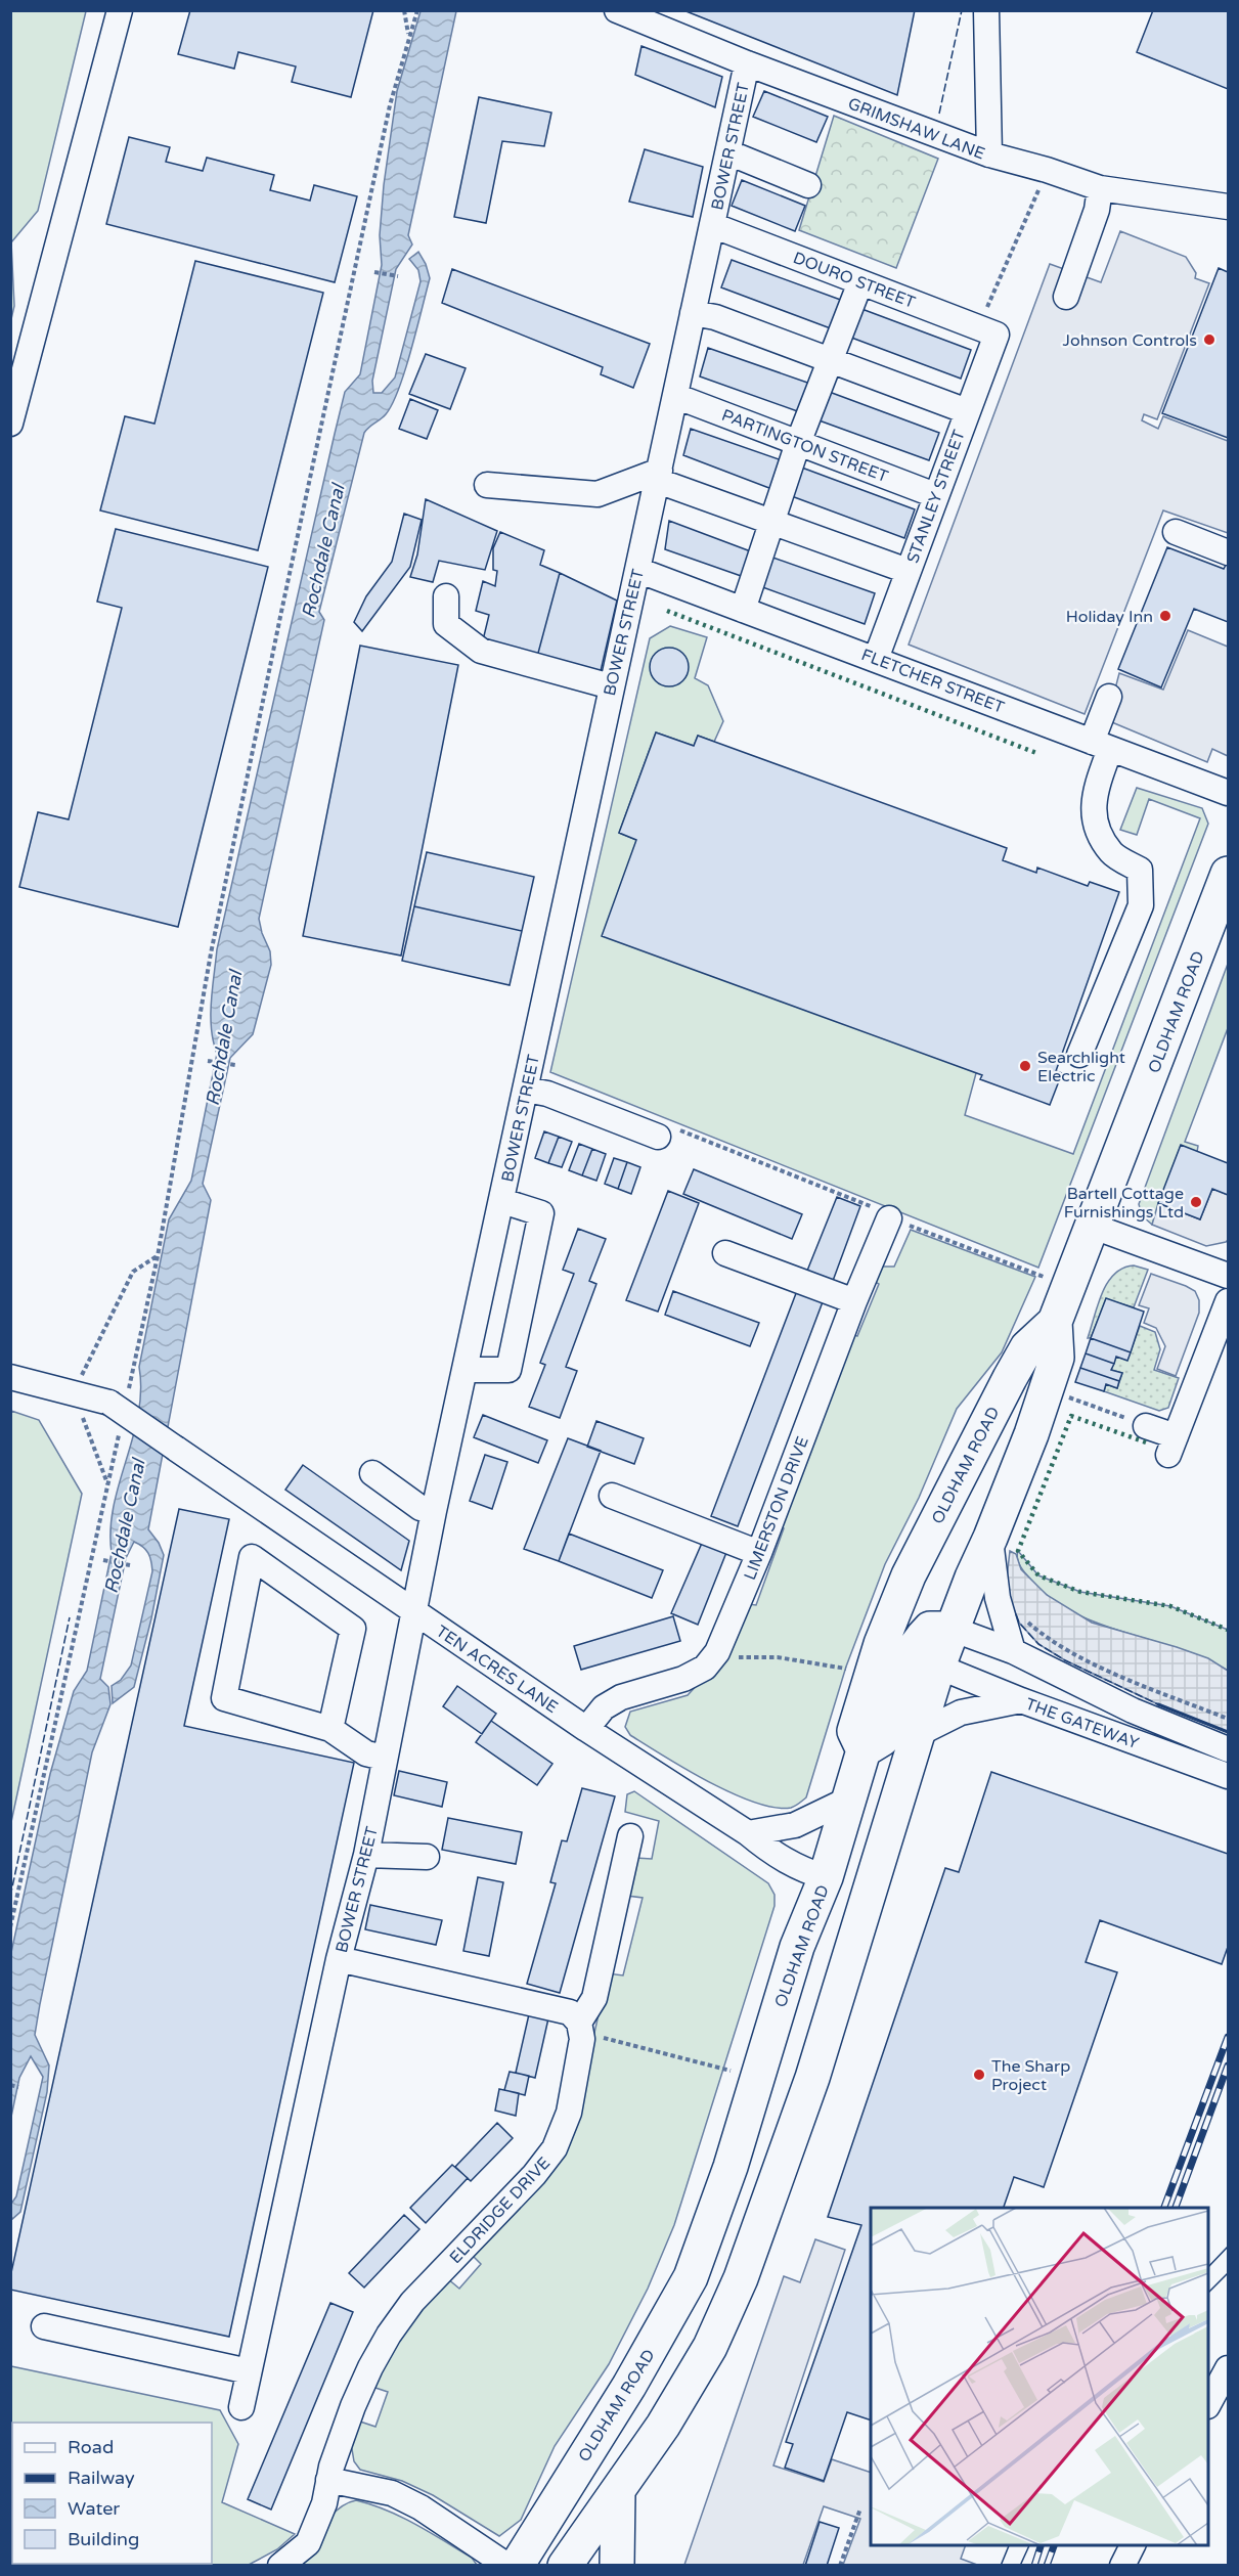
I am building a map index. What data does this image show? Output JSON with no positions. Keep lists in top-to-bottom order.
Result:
{
  "streets": {
    "highway": ["OLDHAM ROAD"],
    "street": [
      "GRIMSHAW LANE",
      "BOWER STREET",
      "DOURO STREET",
      "PARTINGTON STREET",
      "STANLEY STREET",
      "FLETCHER STREET",
      "LIMERSTON DRIVE",
      "TEN ACRES LANE",
      "THE GATEWAY",
      "ELDRIDGE DRIVE"
    ]
  },
  "crossings": [
    ["GRIMSHAW LANE", "BOWER STREET"],
    ["BOWER STREET", "DOURO STREET"],
    ["BOWER STREET", "PARTINGTON STREET"],
    ["BOWER STREET", "FLETCHER STREET"],
    ["BOWER STREET", "TEN ACRES LANE"],
    ["DOURO STREET", "STANLEY STREET"],
    ["PARTINGTON STREET", "STANLEY STREET"],
    ["STANLEY STREET", "FLETCHER STREET"],
    ["OLDHAM ROAD", "TEN ACRES LANE"],
    ["OLDHAM ROAD", "THE GATEWAY"],
    ["LIMERSTON DRIVE", "TEN ACRES LANE"]
  ],
  "water": ["Rochdale Canal"],
  "places": [
    "Johnson Controls",
    "Holiday Inn",
    "Searchlight Electric",
    "Bartell Cottage Furnishings Ltd",
    "The Sharp Project"
  ],
  "legend": [
    "Road",
    "Railway",
    "Water",
    "Building"
  ]
}
